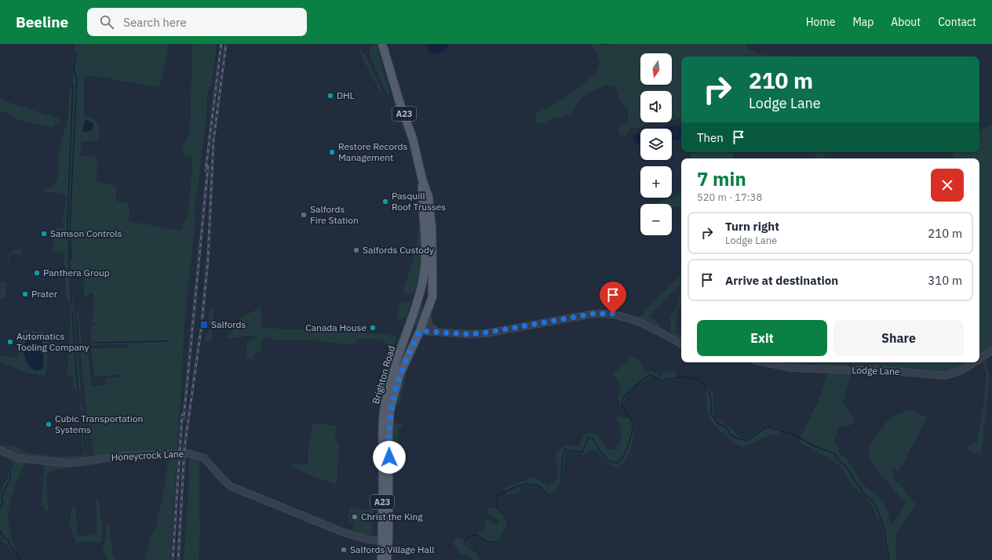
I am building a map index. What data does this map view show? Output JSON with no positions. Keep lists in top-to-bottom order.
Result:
{
  "streets": {
    "main road": ["A23", "Brighton Road"],
    "street": ["Lodge Lane", "Honeycrock Lane"]
  },
  "crossings": [
    ["A23", "Brighton Road"],
    ["Brighton Road", "Honeycrock Lane"]
  ],
  "places": {
    "other": [
      "DHL",
      "Restore Records Management",
      "Pasquill Roof Trusses",
      "Salfords Fire Station",
      "Samson Controls",
      "Salfords Custody",
      "Panthera Group",
      "Prater",
      "Canada House",
      "Automatics Tooling Company",
      "Cubic Transportation Systems",
      "Christ the King",
      "Salfords Village Hall"
    ],
    "transit": ["Salfords"]
  },
  "north": "bottom",
  "page": {
    "header": "Beeline",
    "search": "Search here",
    "nav": [
      "Home",
      "Map",
      "About",
      "Contact"
    ],
    "map_buttons": ["+", "−"],
    "turn": ["210 m", "Lodge Lane"],
    "then": "Then",
    "heading": ["7 min", "520 m · 17:38"],
    "list": [
      {
        "name": "Turn right",
        "note": "Lodge Lane",
        "value": "210 m"
      },
      {
        "name": "Arrive at destination",
        "value": "310 m"
      }
    ],
    "buttons": ["Exit", "Share"]
  }
}
